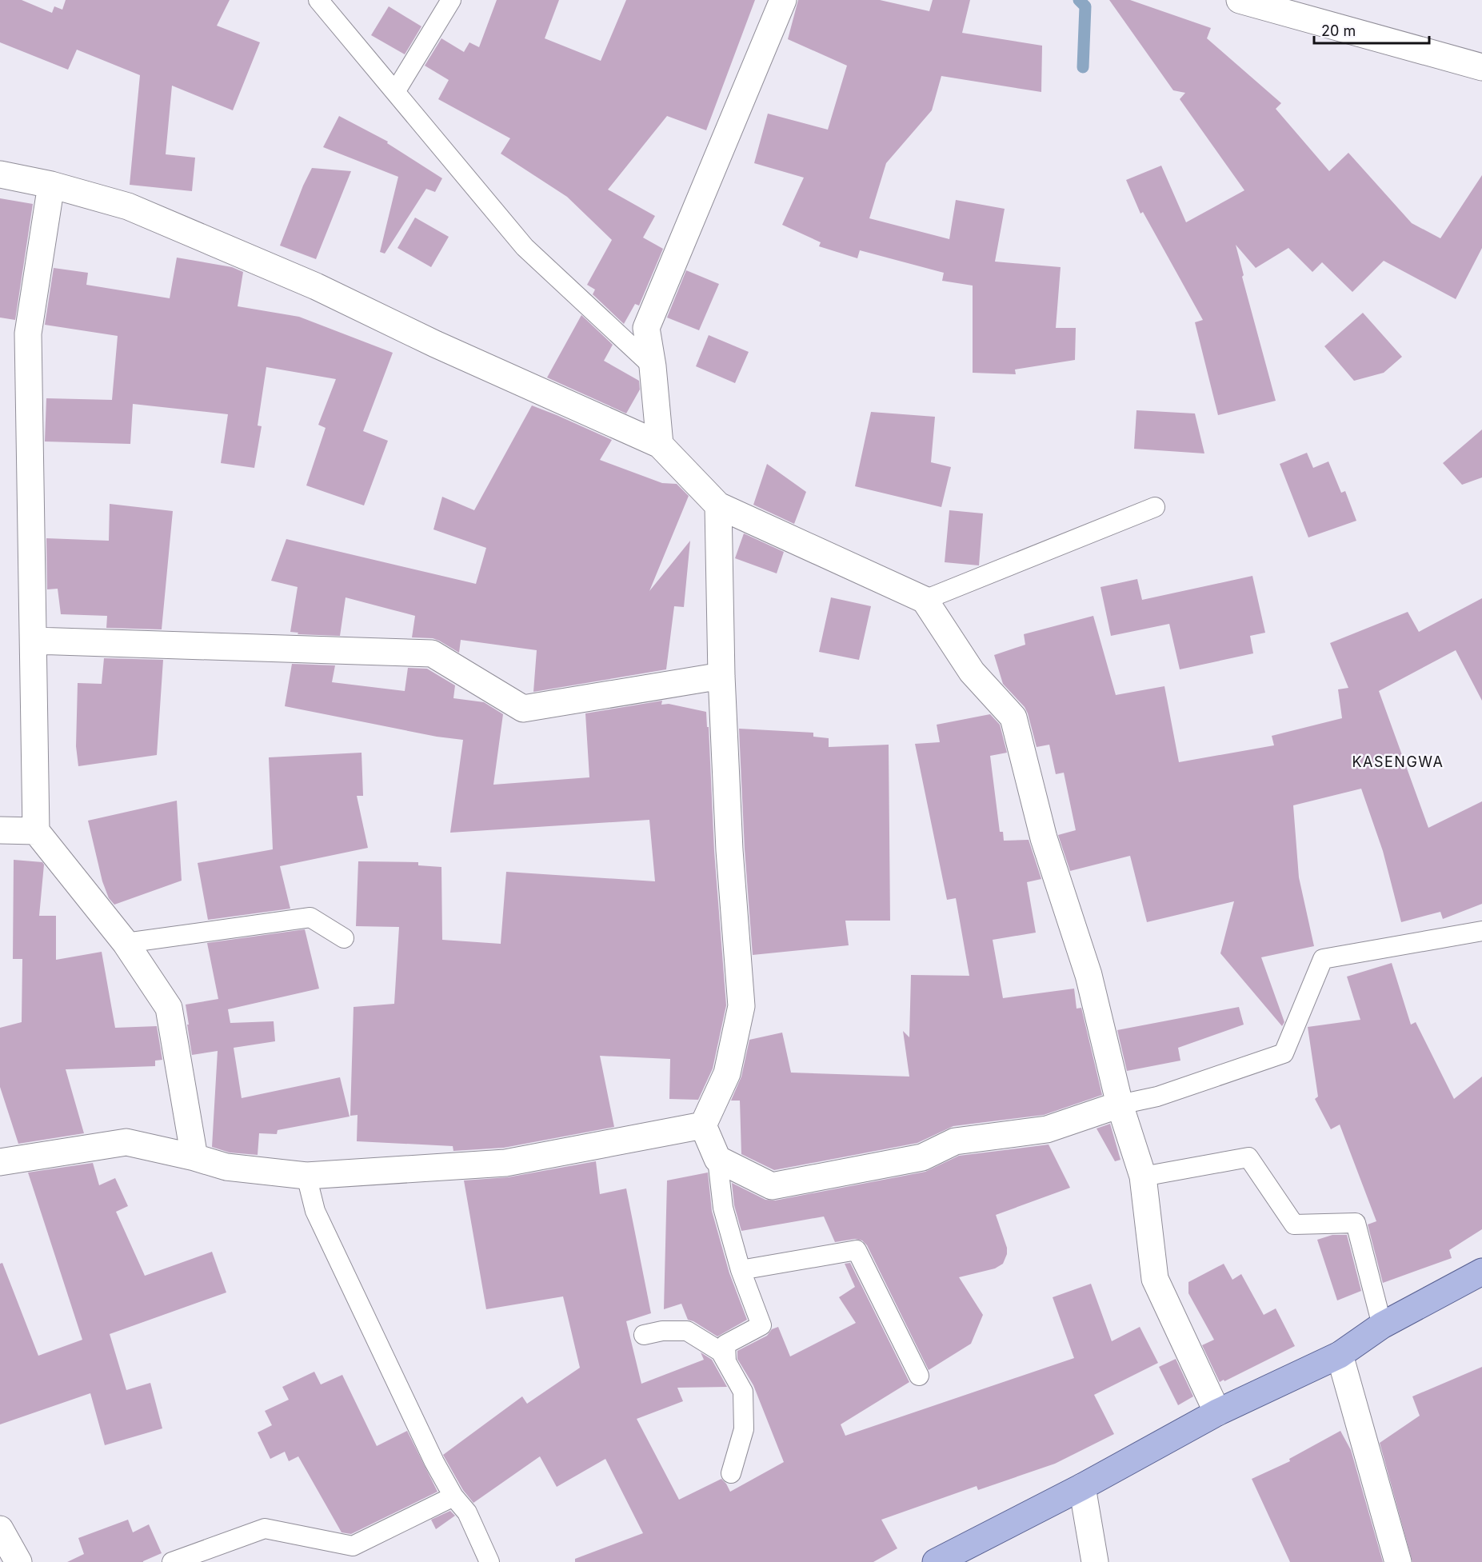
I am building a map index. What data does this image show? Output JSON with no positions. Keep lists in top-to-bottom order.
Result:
{
  "districts": ["KASENGWA"],
  "scale_bar": "20 m"
}
